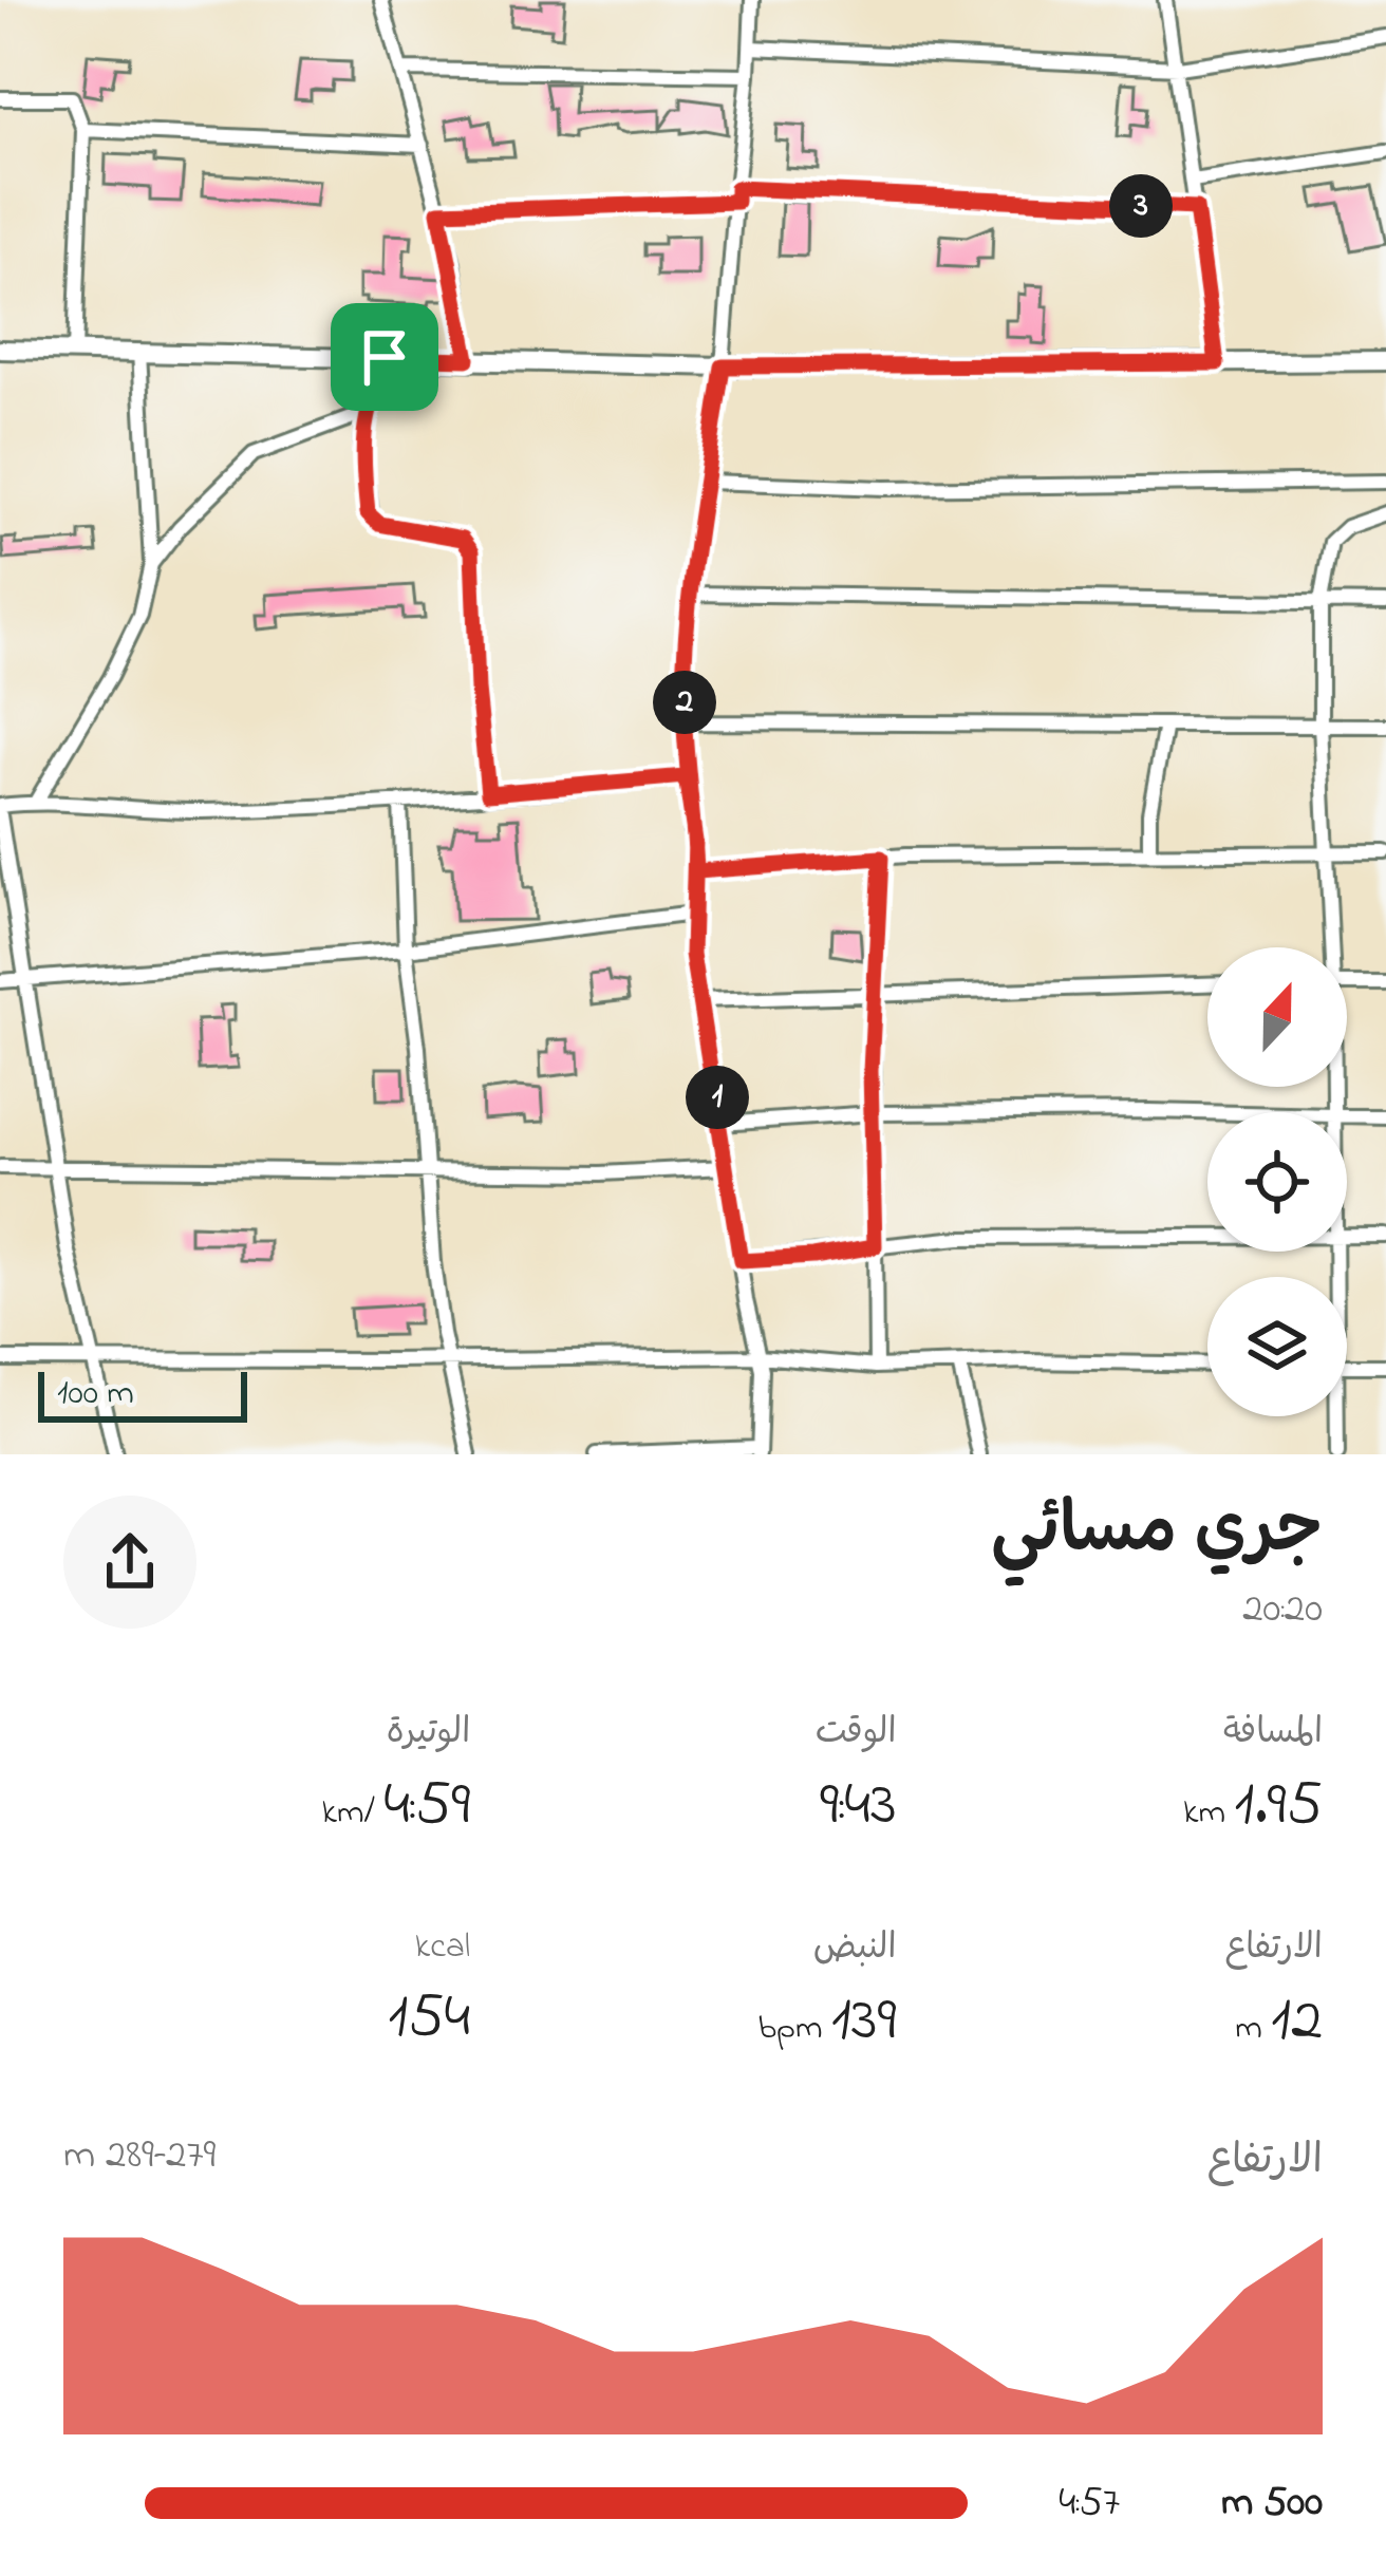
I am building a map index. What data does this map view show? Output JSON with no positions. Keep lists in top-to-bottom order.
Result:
{
  "scale_bar": "100 m",
  "north": "top",
  "page": {
    "pins": ["3", "2", "1"],
    "scale": "100 m",
    "heading": ["جري مسائي", "20:20"],
    "stats": [
      ["المسافة", "1.95 km"],
      ["الوقت", "9:43"],
      ["الوتيرة", "4:59 /km"],
      ["الارتفاع", "12 m"],
      ["النبض", "139 bpm"],
      ["kcal", "154"]
    ],
    "chart": ["الارتفاع", "279–289 m"],
    "list": [
      {
        "name": "500 m",
        "note": "4:57"
      }
    ]
  }
}
